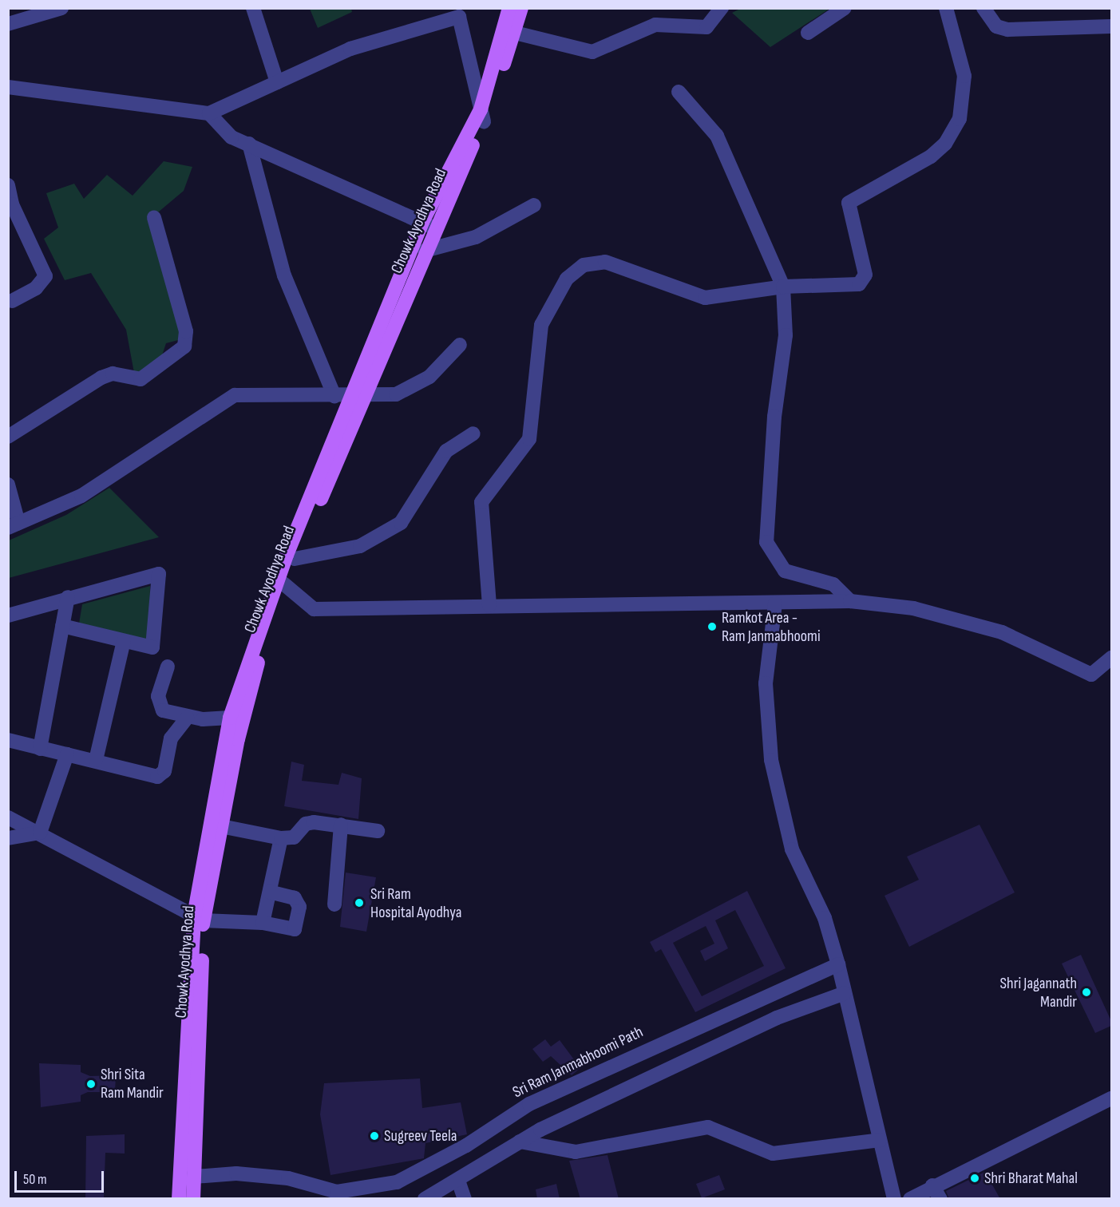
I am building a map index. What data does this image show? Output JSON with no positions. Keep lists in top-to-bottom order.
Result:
{
  "streets": {
    "main road": ["Chowk Ayodhya Road"],
    "street": ["Sri Ram Janmabhoomi Path"]
  },
  "crossings": [
    ["Chowk Ayodhya Road", "Sri Ram Janmabhoomi Path"]
  ],
  "places": [
    "Ramkot Area - Ram Janmabhoomi",
    "Sri Ram Hospital Ayodhya",
    "Shri Jagannath Mandir",
    "Shri Sita Ram Mandir",
    "Sugreev Teela",
    "Shri Bharat Mahal"
  ],
  "scale_bar": "50 m"
}
